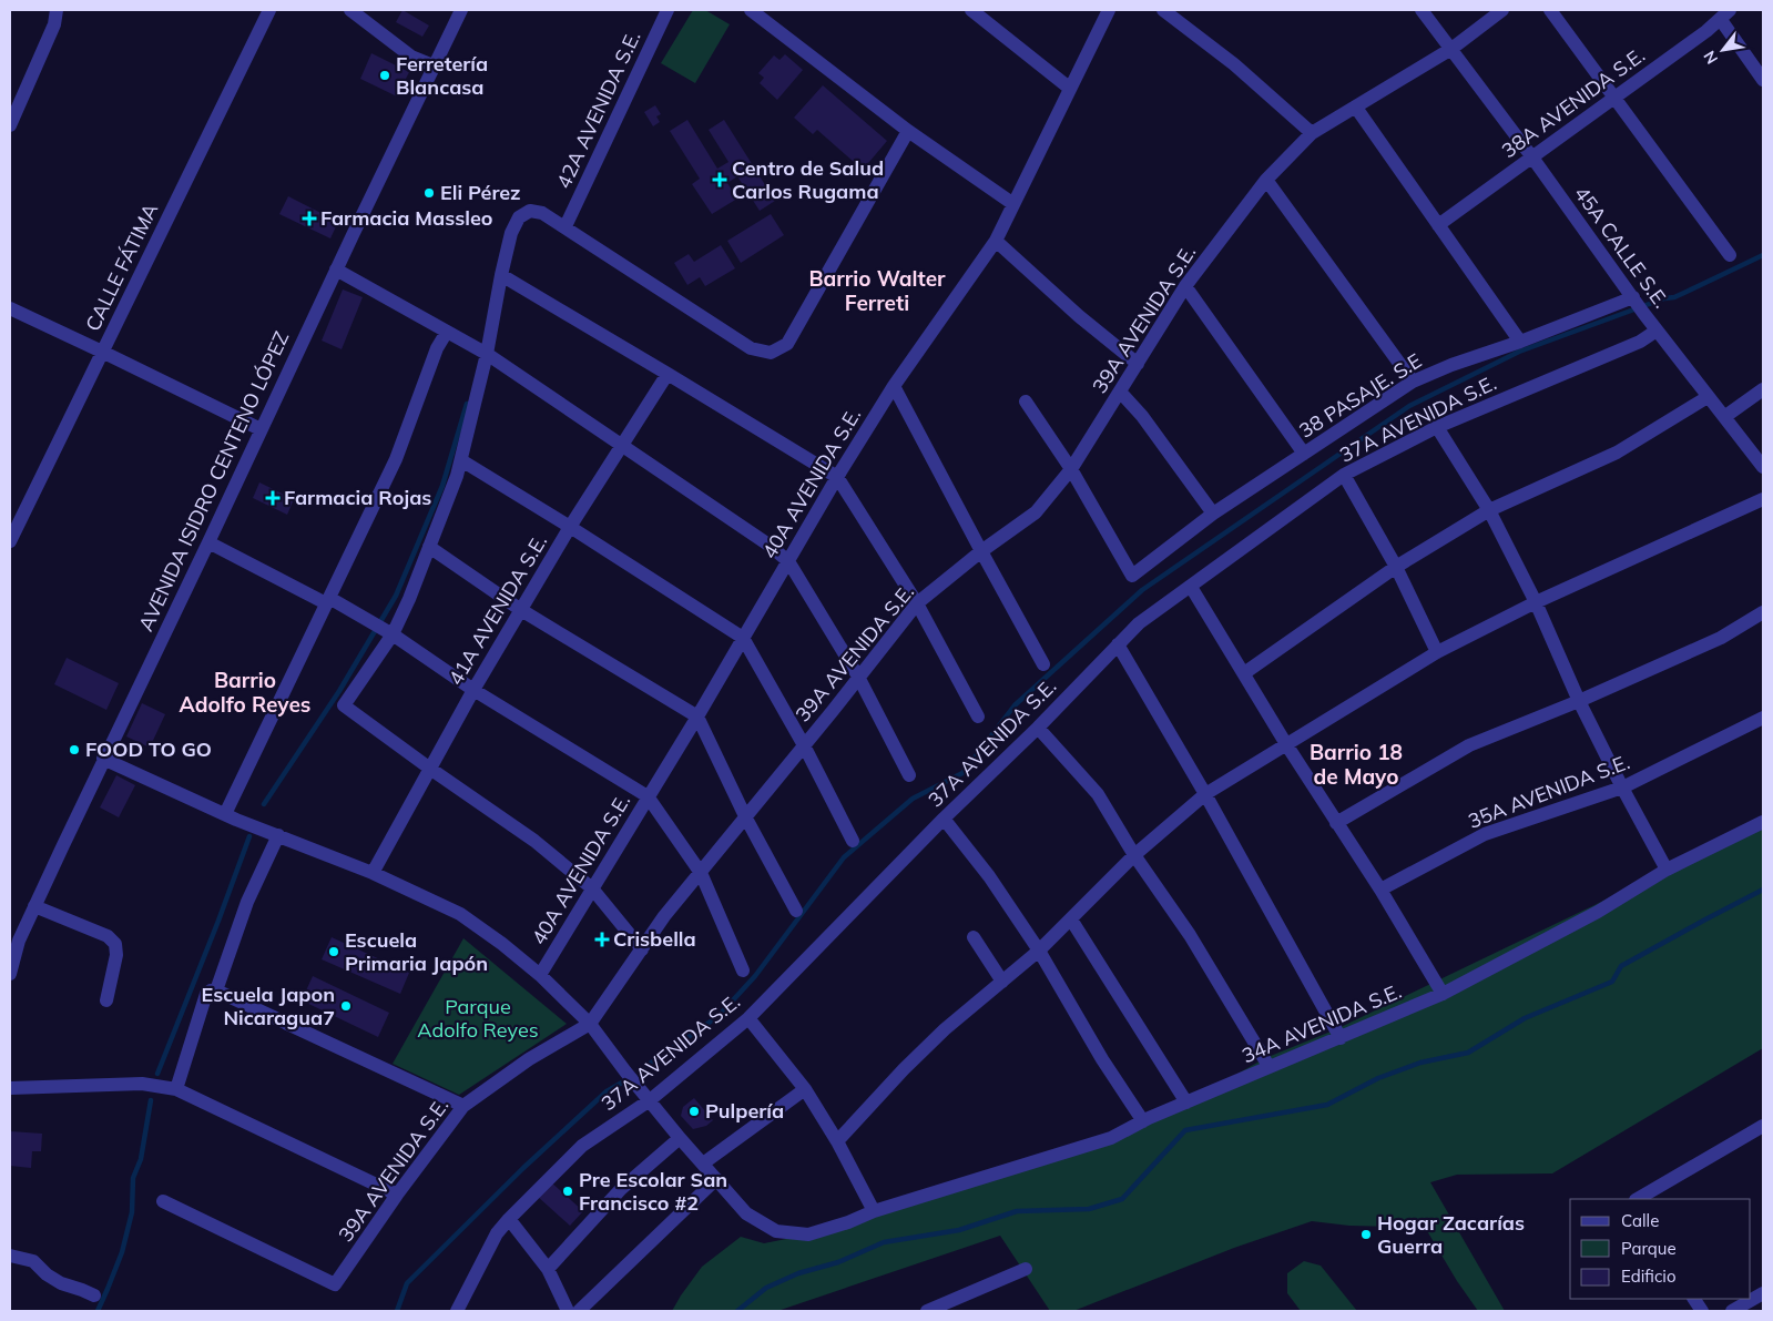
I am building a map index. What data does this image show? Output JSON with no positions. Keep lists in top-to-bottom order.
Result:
{
  "streets": {
    "street": [
      "38A AVENIDA S.E.",
      "42A AVENIDA S.E.",
      "45A CALLE S.E.",
      "CALLE FÁTIMA",
      "39A AVENIDA S.E.",
      "38 PASAJE. S.E",
      "37A AVENIDA S.E.",
      "AVENIDA ISIDRO CENTENO LÓPEZ",
      "40A AVENIDA S.E.",
      "41A AVENIDA S.E.",
      "35A AVENIDA S.E.",
      "34A AVENIDA S.E."
    ]
  },
  "crossings": [
    ["38A AVENIDA S.E.", "45A CALLE S.E."],
    ["45A CALLE S.E.", "39A AVENIDA S.E."],
    ["45A CALLE S.E.", "38 PASAJE. S.E"],
    ["45A CALLE S.E.", "37A AVENIDA S.E."],
    ["39A AVENIDA S.E.", "38 PASAJE. S.E"],
    ["39A AVENIDA S.E.", "34A AVENIDA S.E."],
    ["37A AVENIDA S.E.", "34A AVENIDA S.E."],
    ["AVENIDA ISIDRO CENTENO LÓPEZ", "34A AVENIDA S.E."],
    ["40A AVENIDA S.E.", "34A AVENIDA S.E."],
    ["41A AVENIDA S.E.", "34A AVENIDA S.E."]
  ],
  "districts": ["Barrio Walter Ferreti", "Barrio Adolfo Reyes", "Barrio 18 de Mayo"],
  "parks": ["Parque Adolfo Reyes"],
  "places": {
    "other": [
      "Ferretería Blancasa",
      "Eli Pérez",
      "FOOD TO GO",
      "Escuela Primaria Japón",
      "Escuela Japon Nicaragua7",
      "Pulpería",
      "Pre Escolar San Francisco #2",
      "Hogar Zacarías Guerra"
    ],
    "health": [
      "Centro de Salud Carlos Rugama",
      "Farmacia Massleo",
      "Farmacia Rojas",
      "Crisbella"
    ]
  },
  "legend": ["Calle", "Parque", "Edificio"],
  "north": "bottom left"
}
